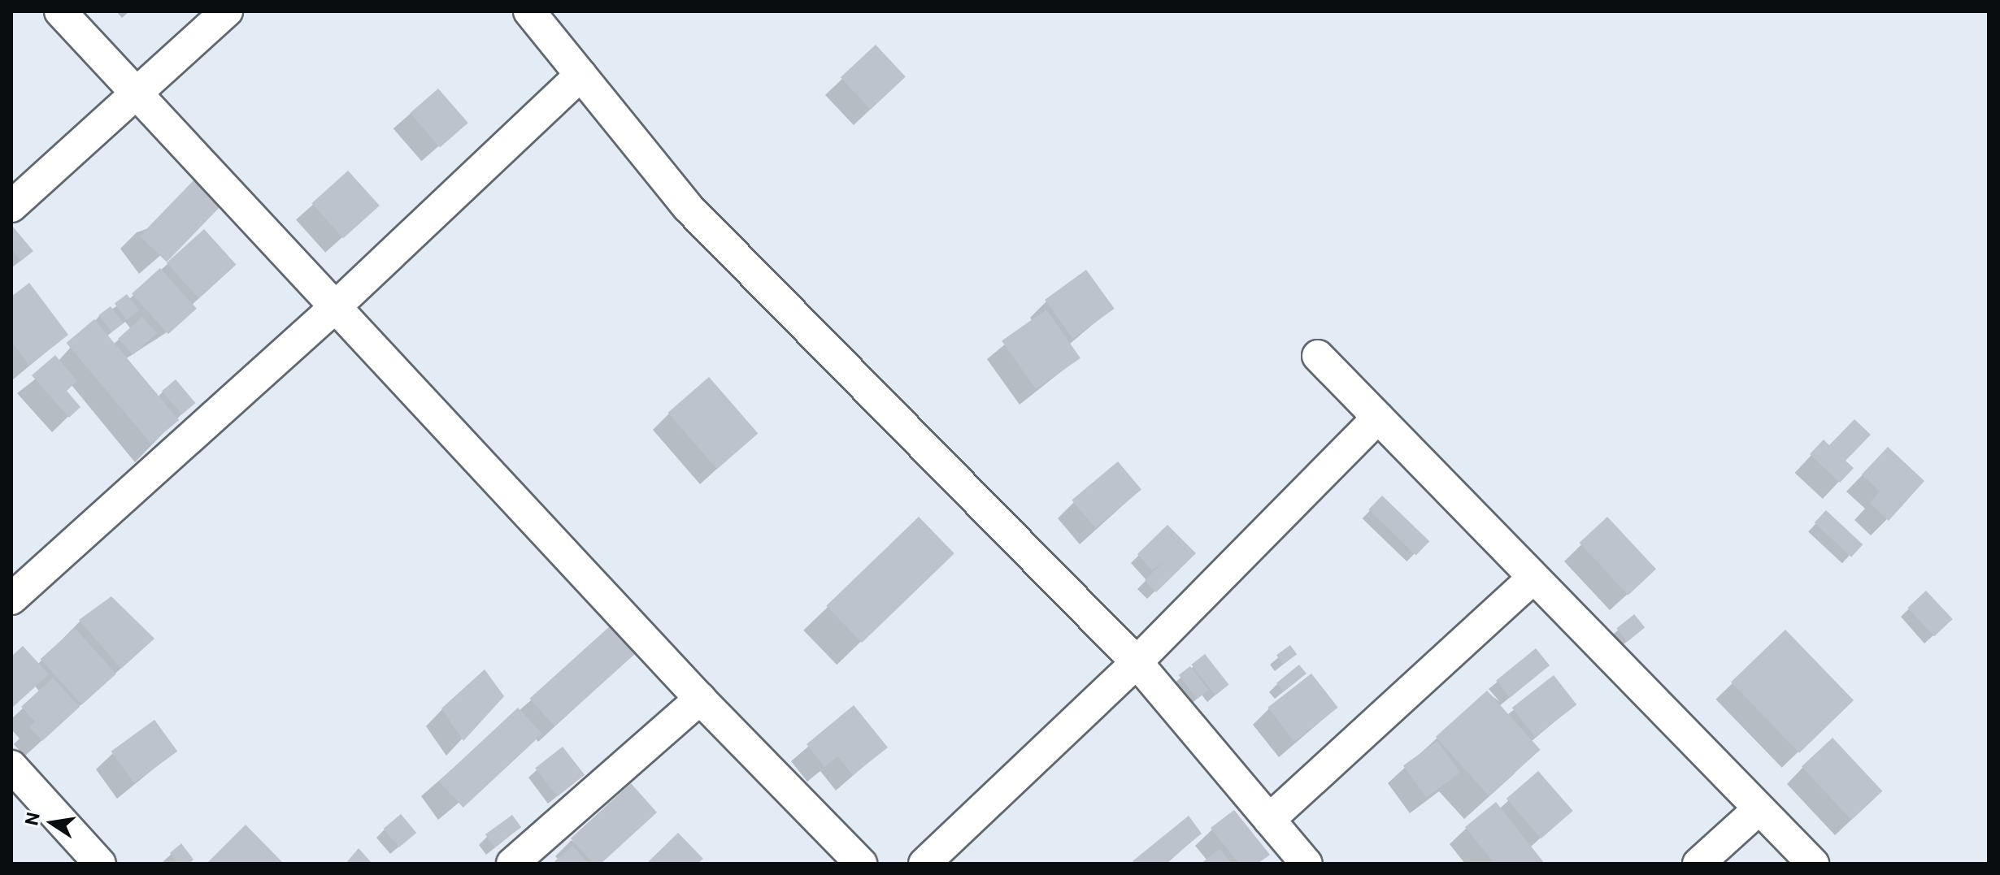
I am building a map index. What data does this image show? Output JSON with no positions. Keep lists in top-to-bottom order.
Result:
{
  "north": "left"
}
